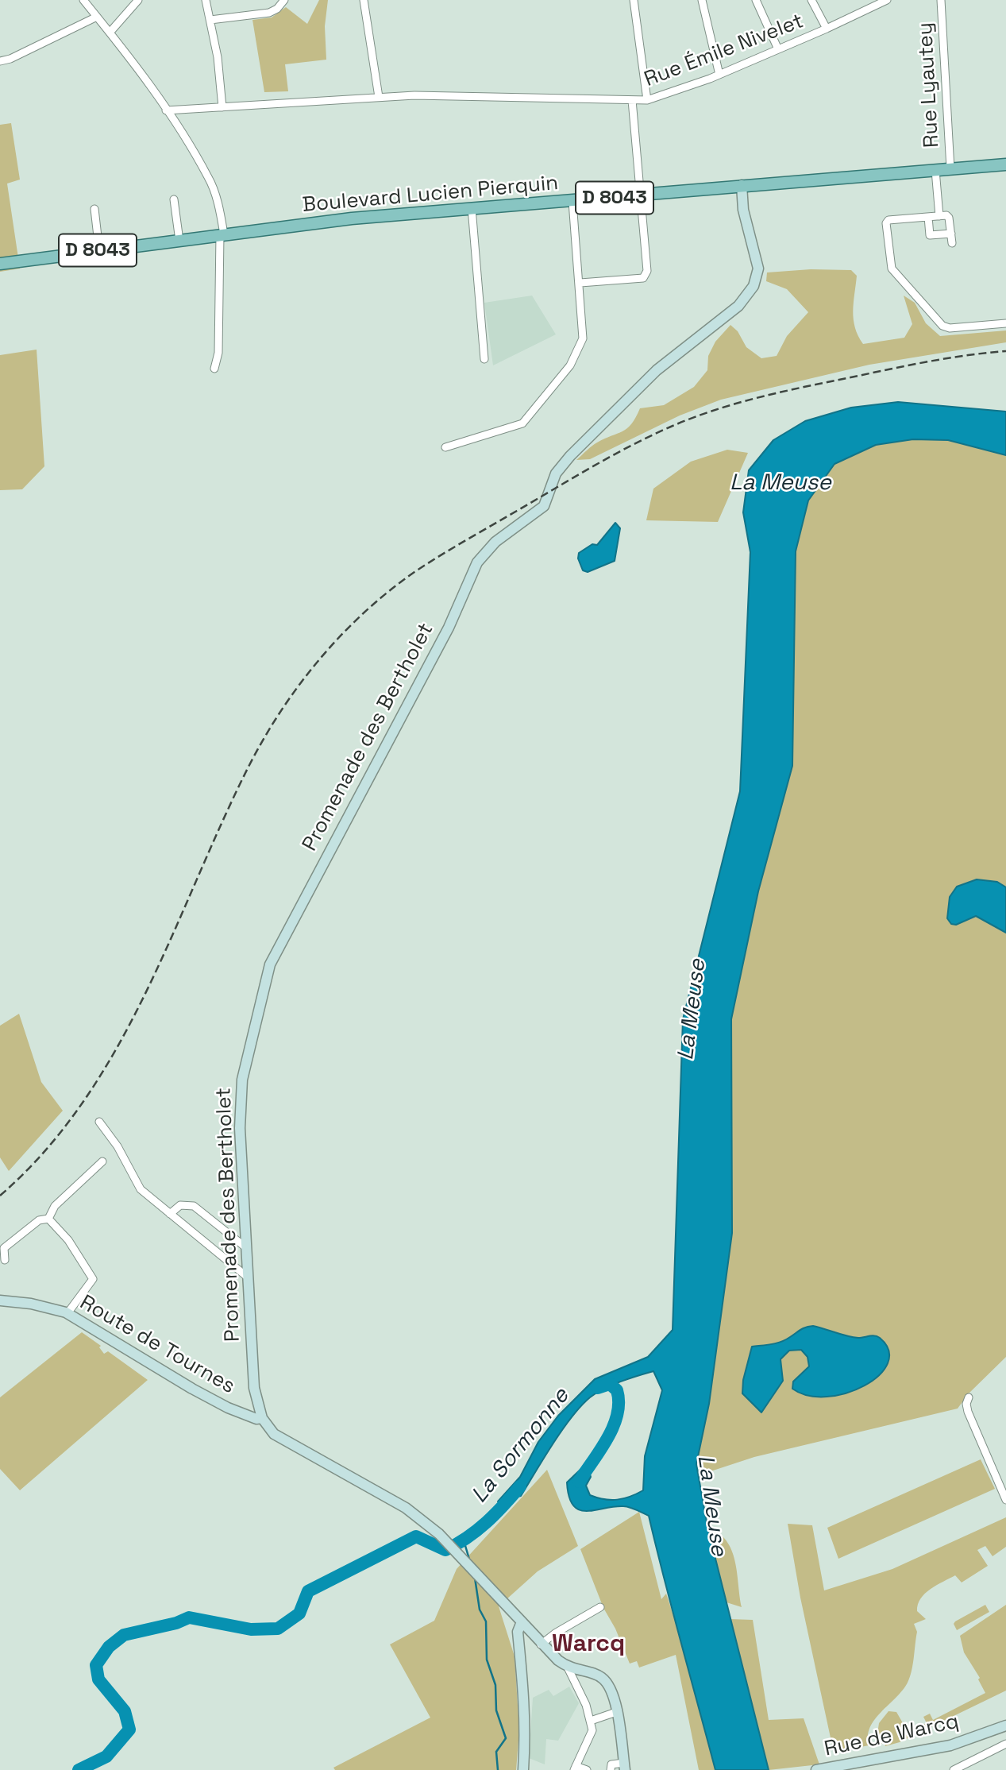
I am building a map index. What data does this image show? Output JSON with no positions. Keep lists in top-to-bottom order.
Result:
{
  "streets": {
    "main road": ["Boulevard Lucien Pierquin", "D 8043"],
    "street": [
      "Rue Émile Nivelet",
      "Rue Lyautey",
      "Promenade des Bertholet",
      "Route de Tournes",
      "Rue de Warcq"
    ]
  },
  "crossings": [
    ["Rue Lyautey", "Boulevard Lucien Pierquin"],
    ["Boulevard Lucien Pierquin", "D 8043"],
    ["Boulevard Lucien Pierquin", "Promenade des Bertholet"],
    ["Promenade des Bertholet", "Route de Tournes"]
  ],
  "districts": ["Warcq"],
  "water": ["La Meuse", "La Sormonne"]
}
